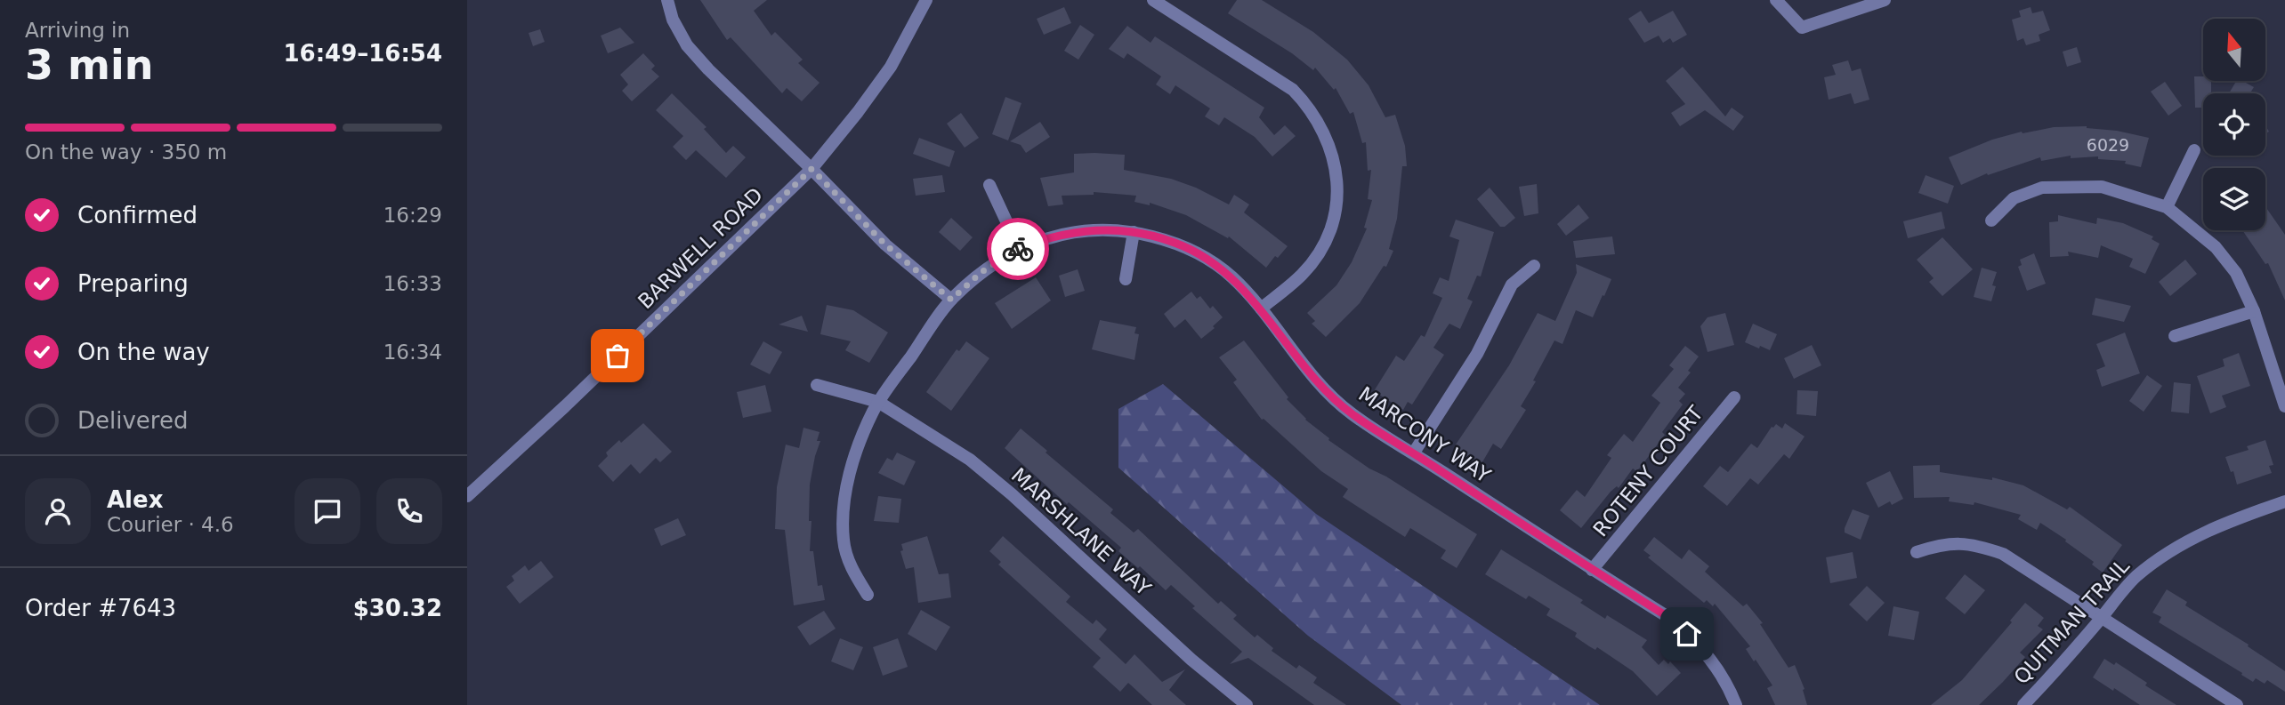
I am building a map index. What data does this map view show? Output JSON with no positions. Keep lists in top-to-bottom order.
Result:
{
  "streets": {
    "street": [
      "BARWELL ROAD",
      "MARCONY WAY",
      "ROTENY COURT",
      "MARSHLANE WAY",
      "QUITMAN TRAIL"
    ]
  },
  "crossings": [
    ["MARCONY WAY", "ROTENY COURT"],
    ["MARCONY WAY", "MARSHLANE WAY"]
  ],
  "house_numbers": ["6029"],
  "north": "top",
  "page": {
    "heading": ["3 min", "Arriving in", "16:49–16:54"],
    "panel": [
      "Alex",
      "Courier · 4.6",
      "Order #7643",
      "$30.32"
    ],
    "bar": "On the way · 350 m",
    "list": [
      ["Confirmed", "16:29"],
      ["Preparing", "16:33"],
      ["On the way", "16:34"],
      "Delivered"
    ]
  }
}
